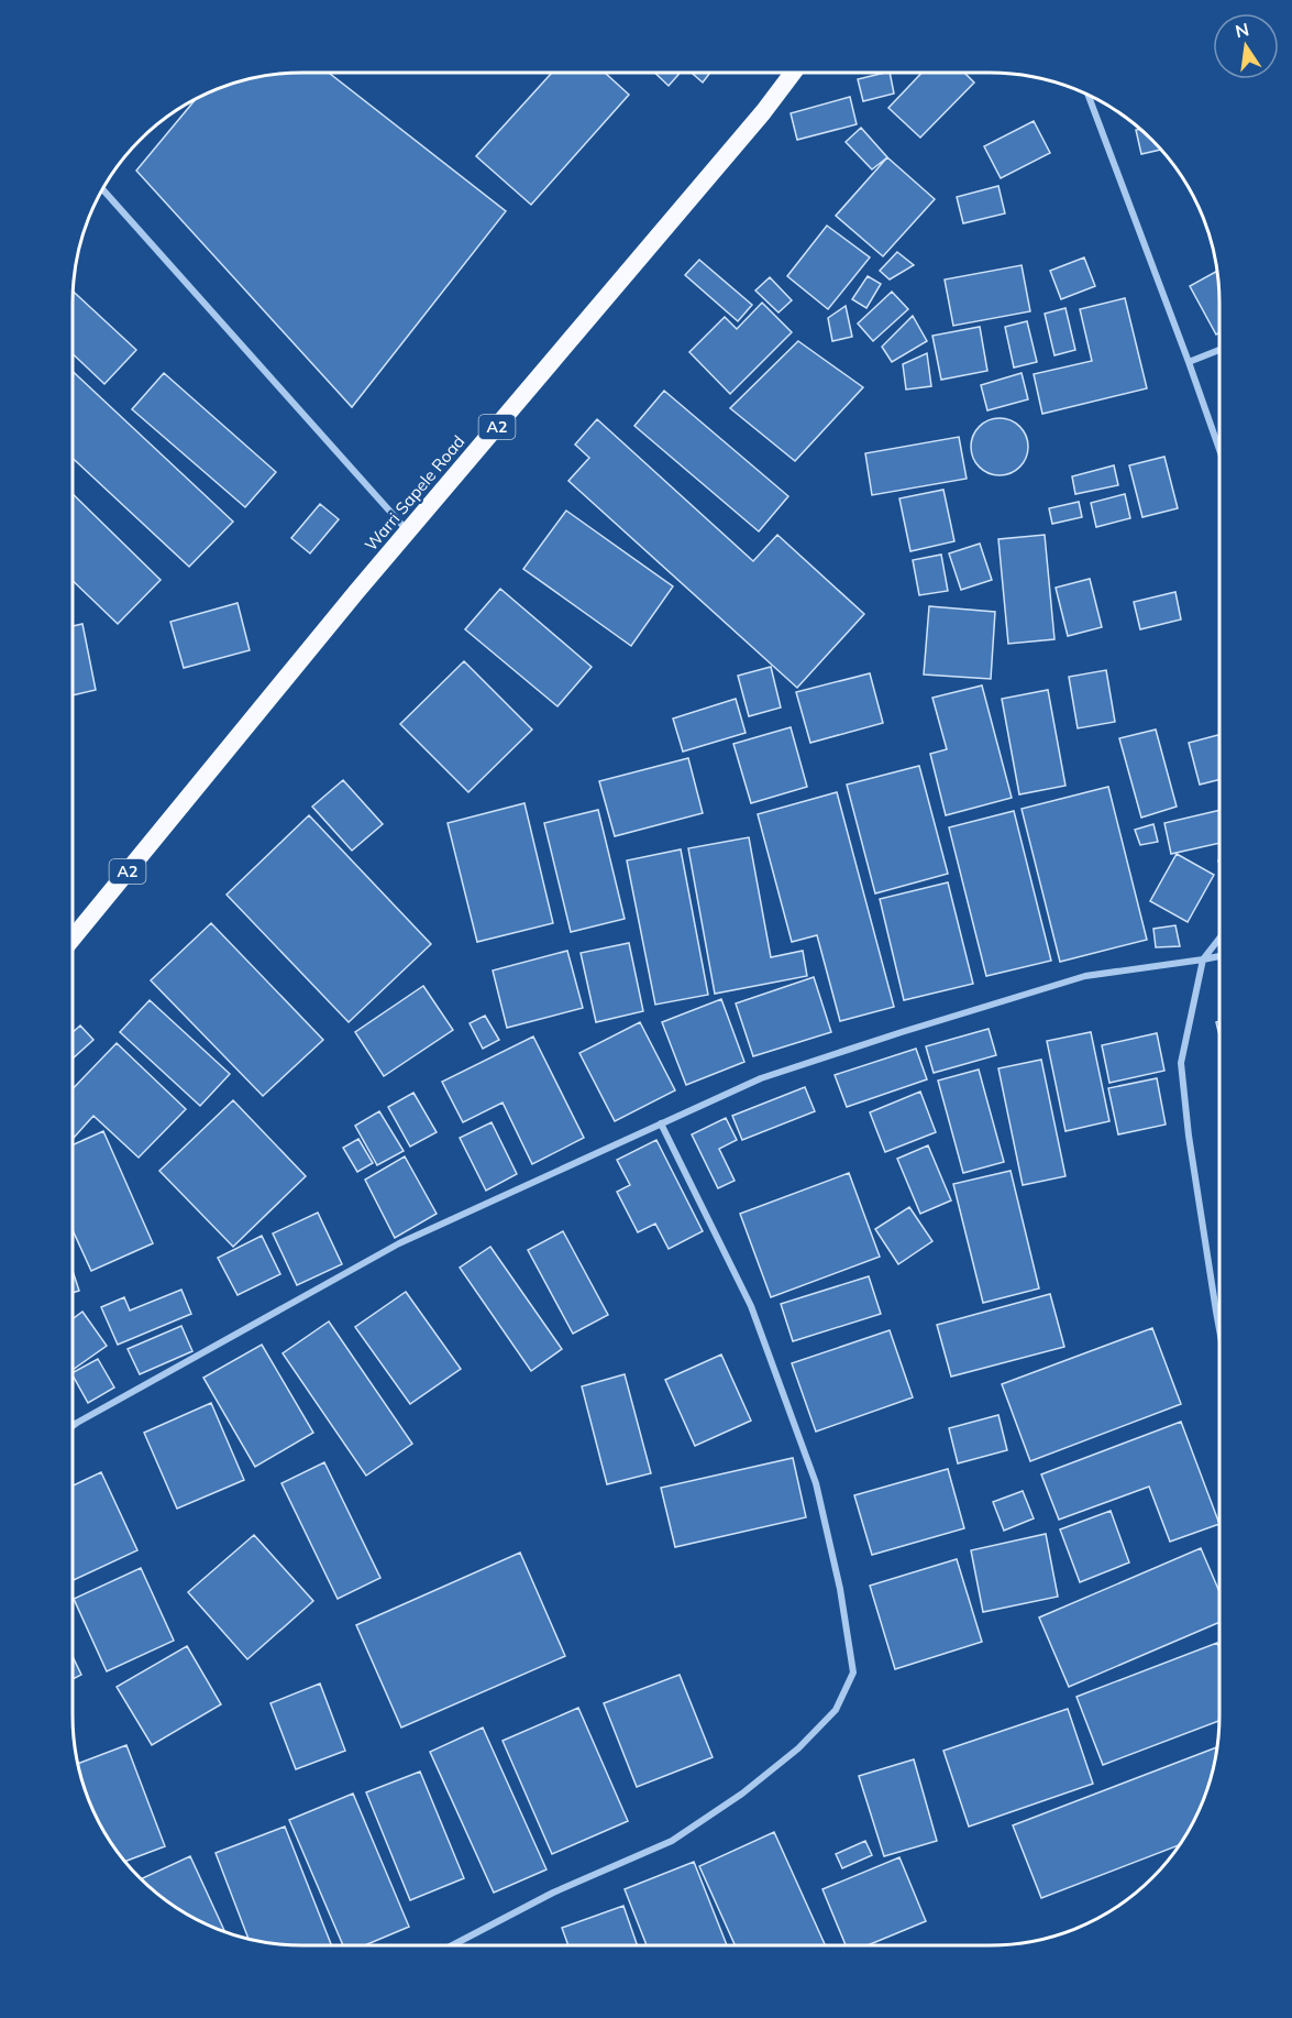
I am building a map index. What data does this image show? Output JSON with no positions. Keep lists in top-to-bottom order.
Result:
{
  "streets": {
    "highway": ["A2", "Warri Sapele Road"]
  },
  "north": "top"
}
